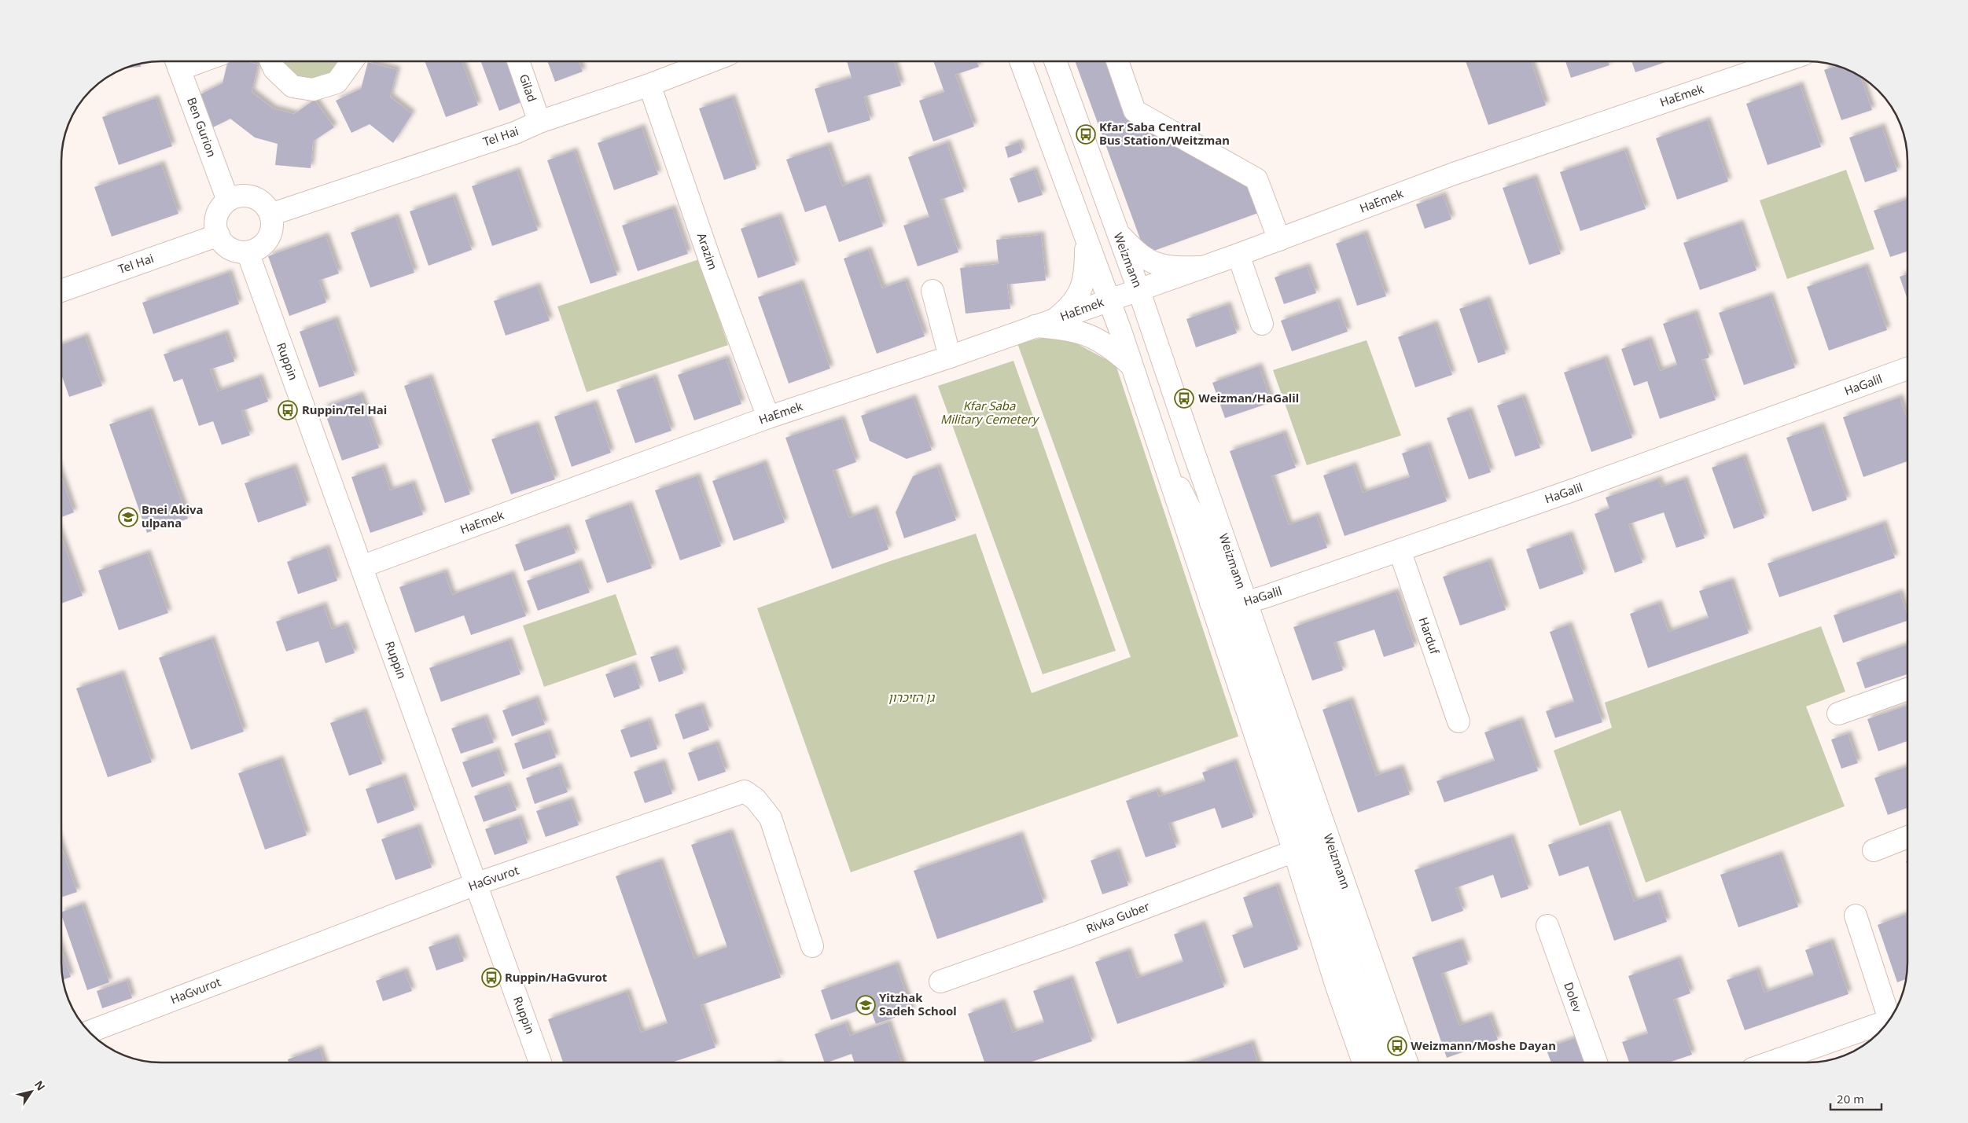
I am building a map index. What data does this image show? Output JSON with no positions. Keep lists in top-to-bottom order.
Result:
{
  "streets": {
    "street": [
      "Gilad",
      "HaEmek",
      "Ben Gurion",
      "Tel Hai",
      "Arazim",
      "Weizmann",
      "Ruppin",
      "HaGalil",
      "Harduf",
      "HaGvurot",
      "Rivka Guber",
      "Dolev"
    ]
  },
  "crossings": [
    ["Gilad", "Tel Hai"],
    ["HaEmek", "Arazim"],
    ["HaEmek", "Weizmann"],
    ["HaEmek", "Ruppin"],
    ["Ben Gurion", "Tel Hai"],
    ["Ben Gurion", "Ruppin"],
    ["Tel Hai", "Arazim"],
    ["Tel Hai", "Ruppin"],
    ["Weizmann", "HaGalil"],
    ["Weizmann", "Rivka Guber"],
    ["Ruppin", "HaGvurot"],
    ["HaGalil", "Harduf"]
  ],
  "parks": ["Kfar Saba Military Cemetery", "גן הזיכרון"],
  "places": {
    "bus stop": [
      "Kfar Saba Central Bus Station/Weitzman",
      "Weizman/HaGalil",
      "Ruppin/Tel Hai",
      "Ruppin/HaGvurot",
      "Weizmann/Moshe Dayan"
    ],
    "school or university": ["Bnei Akiva ulpana", "Yitzhak Sadeh School"]
  },
  "scale_bar": "20 m",
  "north": "top right"
}
